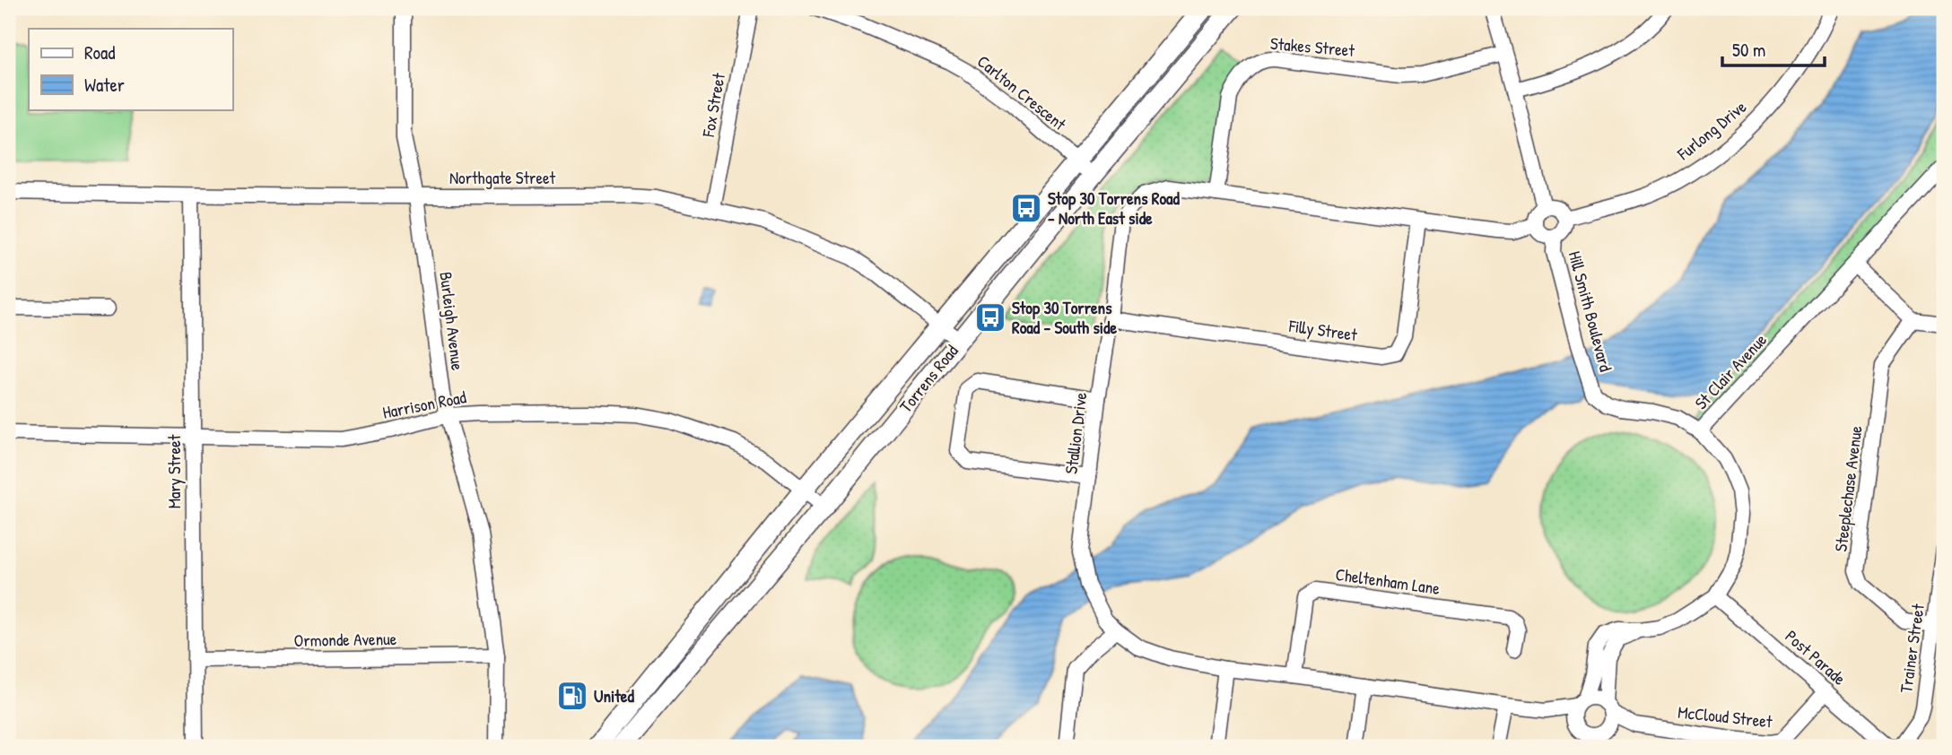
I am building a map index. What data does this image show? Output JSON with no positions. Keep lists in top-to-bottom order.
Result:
{
  "streets": {
    "main road": ["Torrens Road"],
    "street": [
      "Stakes Street",
      "Carlton Crescent",
      "Fox Street",
      "Furlong Drive",
      "Northgate Street",
      "Hill Smith Boulevard",
      "Burleigh Avenue",
      "Filly Street",
      "St Clair Avenue",
      "Harrison Road",
      "Stallion Drive",
      "Mary Street",
      "Steeplechase Avenue",
      "Cheltenham Lane",
      "Ormonde Avenue",
      "Trainer Street",
      "Post Parade",
      "McCloud Street"
    ]
  },
  "crossings": [
    ["Stakes Street", "Stallion Drive"],
    ["Carlton Crescent", "Torrens Road"],
    ["Fox Street", "Northgate Street"],
    ["Furlong Drive", "Hill Smith Boulevard"],
    ["Furlong Drive", "Stallion Drive"],
    ["Northgate Street", "Burleigh Avenue"],
    ["Northgate Street", "Torrens Road"],
    ["Northgate Street", "Mary Street"],
    ["Hill Smith Boulevard", "St Clair Avenue"],
    ["Hill Smith Boulevard", "Stallion Drive"],
    ["Burleigh Avenue", "Harrison Road"],
    ["Burleigh Avenue", "Ormonde Avenue"],
    ["Filly Street", "Stallion Drive"],
    ["St Clair Avenue", "Stallion Drive"],
    ["St Clair Avenue", "Post Parade"],
    ["St Clair Avenue", "McCloud Street"],
    ["Torrens Road", "Harrison Road"],
    ["Harrison Road", "Mary Street"],
    ["Stallion Drive", "Cheltenham Lane"],
    ["Stallion Drive", "McCloud Street"],
    ["Mary Street", "Ormonde Avenue"],
    ["Steeplechase Avenue", "Trainer Street"],
    ["Post Parade", "McCloud Street"]
  ],
  "places": {
    "bus stop": ["Stop 30 Torrens Road - North East side", "Stop 30 Torrens Road - South side"],
    "fuel station": ["United"]
  },
  "legend": ["Road", "Water"],
  "scale_bar": "50 m"
}
